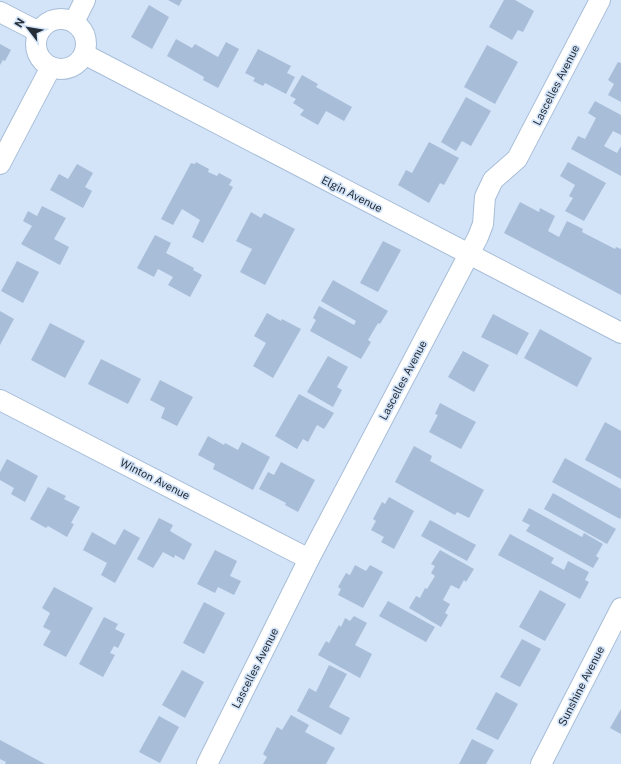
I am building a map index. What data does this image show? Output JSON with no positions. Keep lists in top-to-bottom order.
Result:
{
  "streets": {
    "street": [
      "Lascelles Avenue",
      "Elgin Avenue",
      "Winton Avenue",
      "Sunshine Avenue"
    ]
  },
  "crossings": [
    ["Lascelles Avenue", "Elgin Avenue"],
    ["Lascelles Avenue", "Winton Avenue"]
  ],
  "north": "top left"
}
